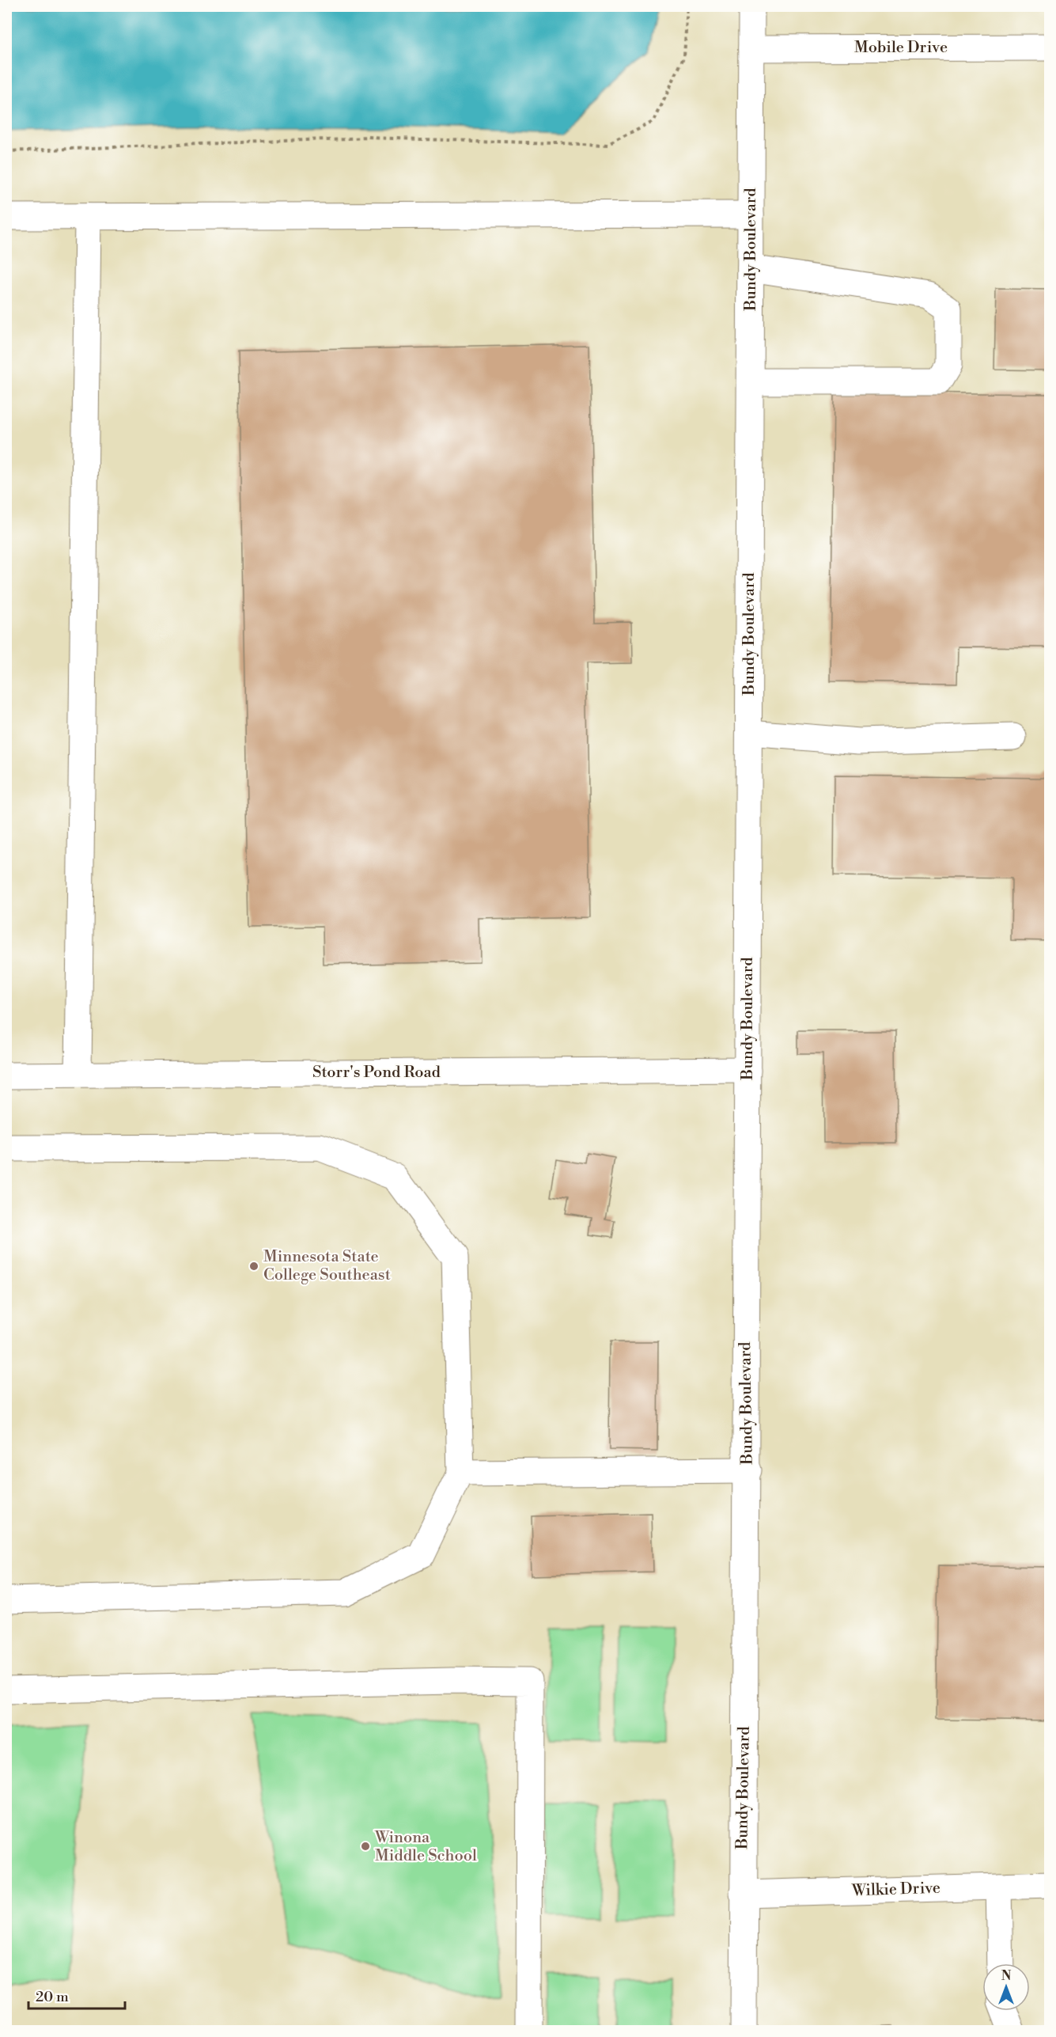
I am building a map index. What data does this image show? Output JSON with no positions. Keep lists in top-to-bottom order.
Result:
{
  "streets": {
    "street": [
      "Mobile Drive",
      "Bundy Boulevard",
      "Storr's Pond Road",
      "Wilkie Drive"
    ]
  },
  "crossings": [
    ["Mobile Drive", "Bundy Boulevard"],
    ["Bundy Boulevard", "Storr's Pond Road"],
    ["Bundy Boulevard", "Wilkie Drive"]
  ],
  "places": ["Minnesota State College Southeast", "Winona Middle School"],
  "scale_bar": "20 m",
  "north": "top"
}
